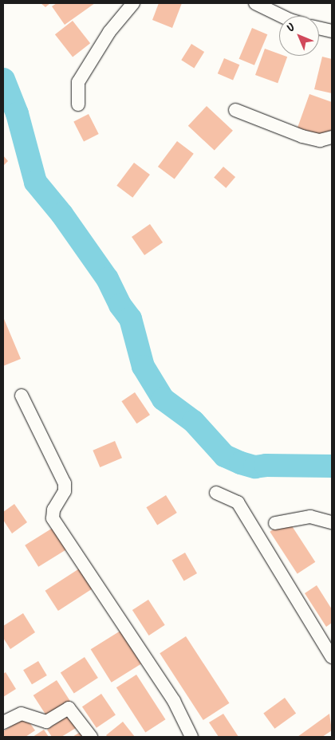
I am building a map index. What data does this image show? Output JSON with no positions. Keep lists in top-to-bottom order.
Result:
{
  "north": "top left"
}
